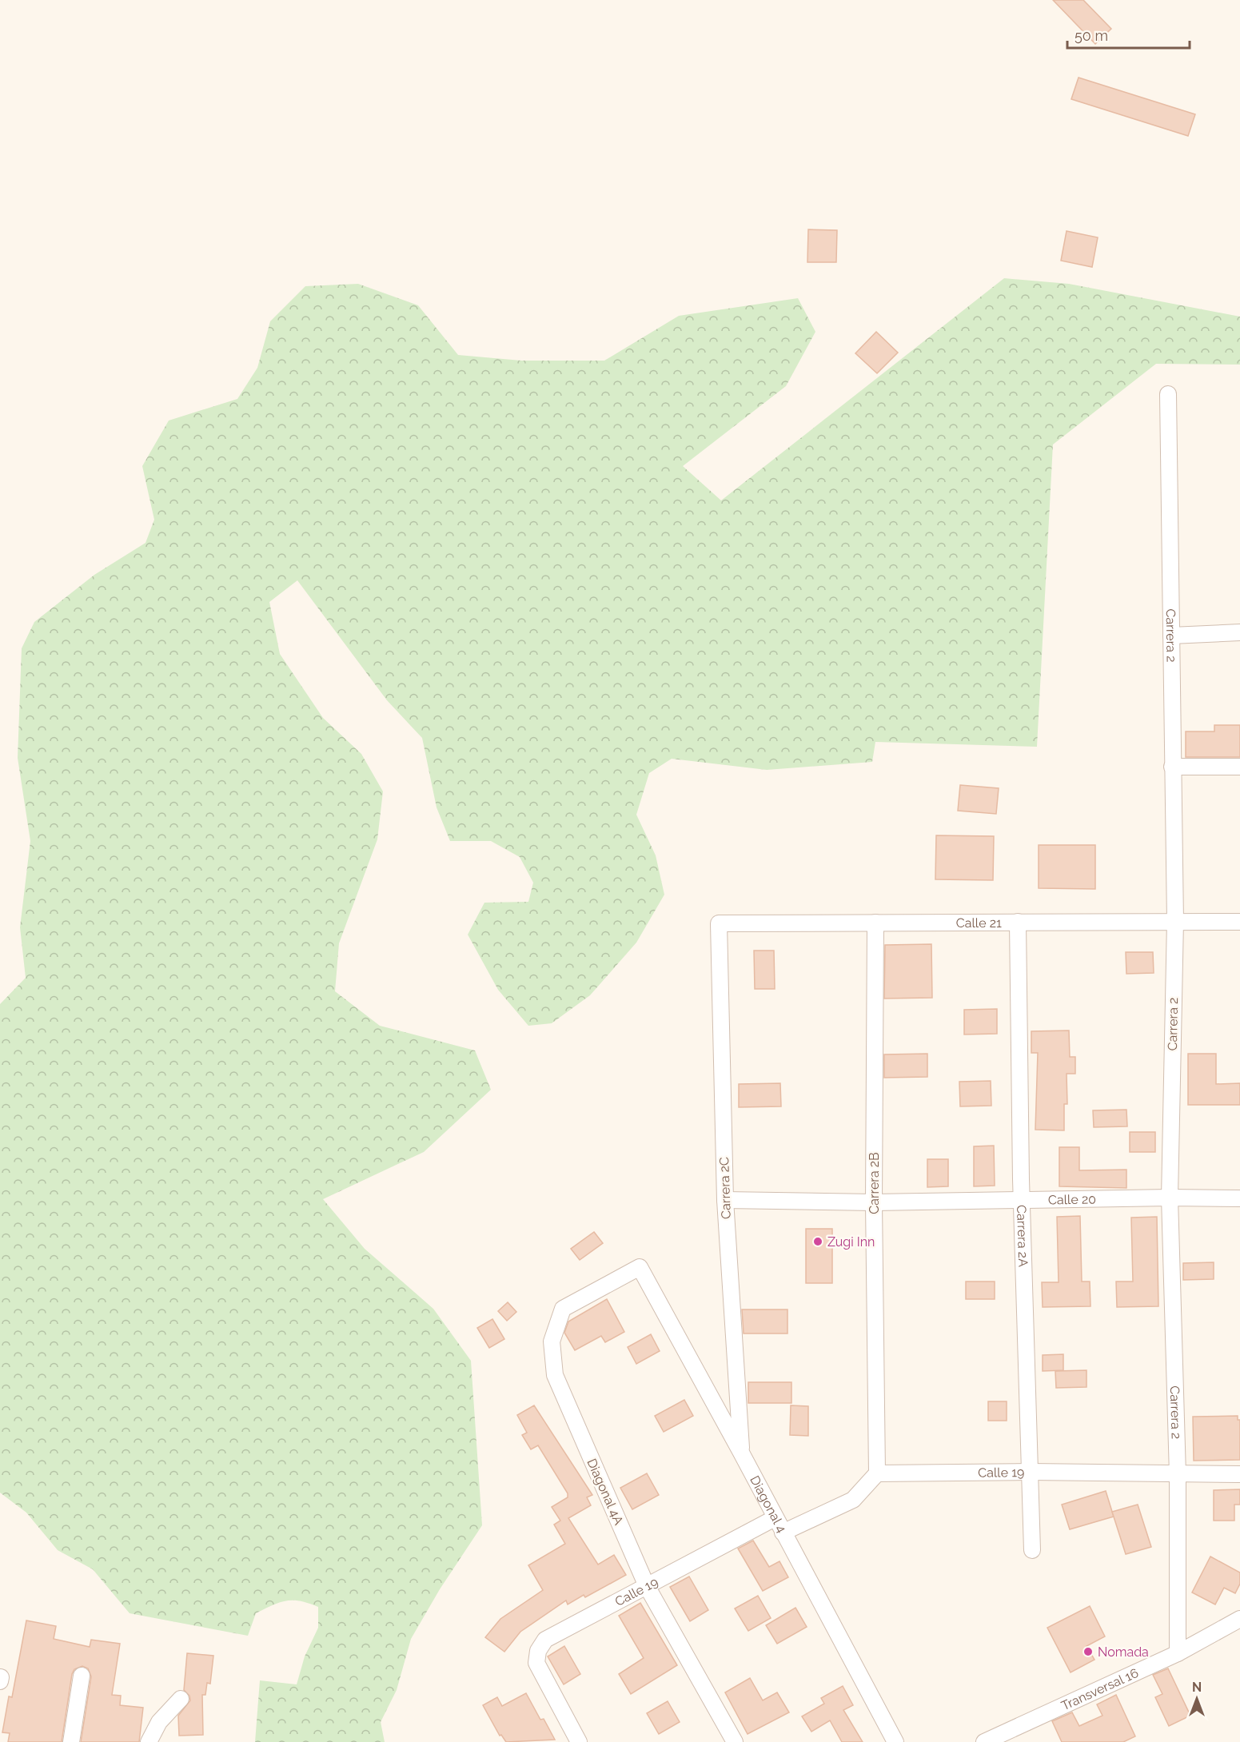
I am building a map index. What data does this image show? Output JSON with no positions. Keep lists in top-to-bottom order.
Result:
{
  "streets": {
    "street": [
      "Carrera 2",
      "Calle 21",
      "Carrera 2B",
      "Carrera 2C",
      "Calle 20",
      "Carrera 2A",
      "Calle 19",
      "Diagonal 4A",
      "Diagonal 4",
      "Transversal 16"
    ]
  },
  "crossings": [
    ["Carrera 2", "Calle 21"],
    ["Carrera 2", "Calle 20"],
    ["Carrera 2", "Calle 19"],
    ["Carrera 2", "Transversal 16"],
    ["Calle 21", "Carrera 2B"],
    ["Calle 21", "Carrera 2C"],
    ["Calle 21", "Carrera 2A"],
    ["Carrera 2B", "Calle 20"],
    ["Carrera 2B", "Calle 19"],
    ["Carrera 2C", "Calle 20"],
    ["Carrera 2C", "Diagonal 4"],
    ["Calle 20", "Carrera 2A"],
    ["Carrera 2A", "Calle 19"],
    ["Calle 19", "Diagonal 4A"],
    ["Calle 19", "Diagonal 4"],
    ["Diagonal 4A", "Diagonal 4"]
  ],
  "places": ["Zugi Inn", "Nomada"],
  "scale_bar": "50 m",
  "north": "top"
}
